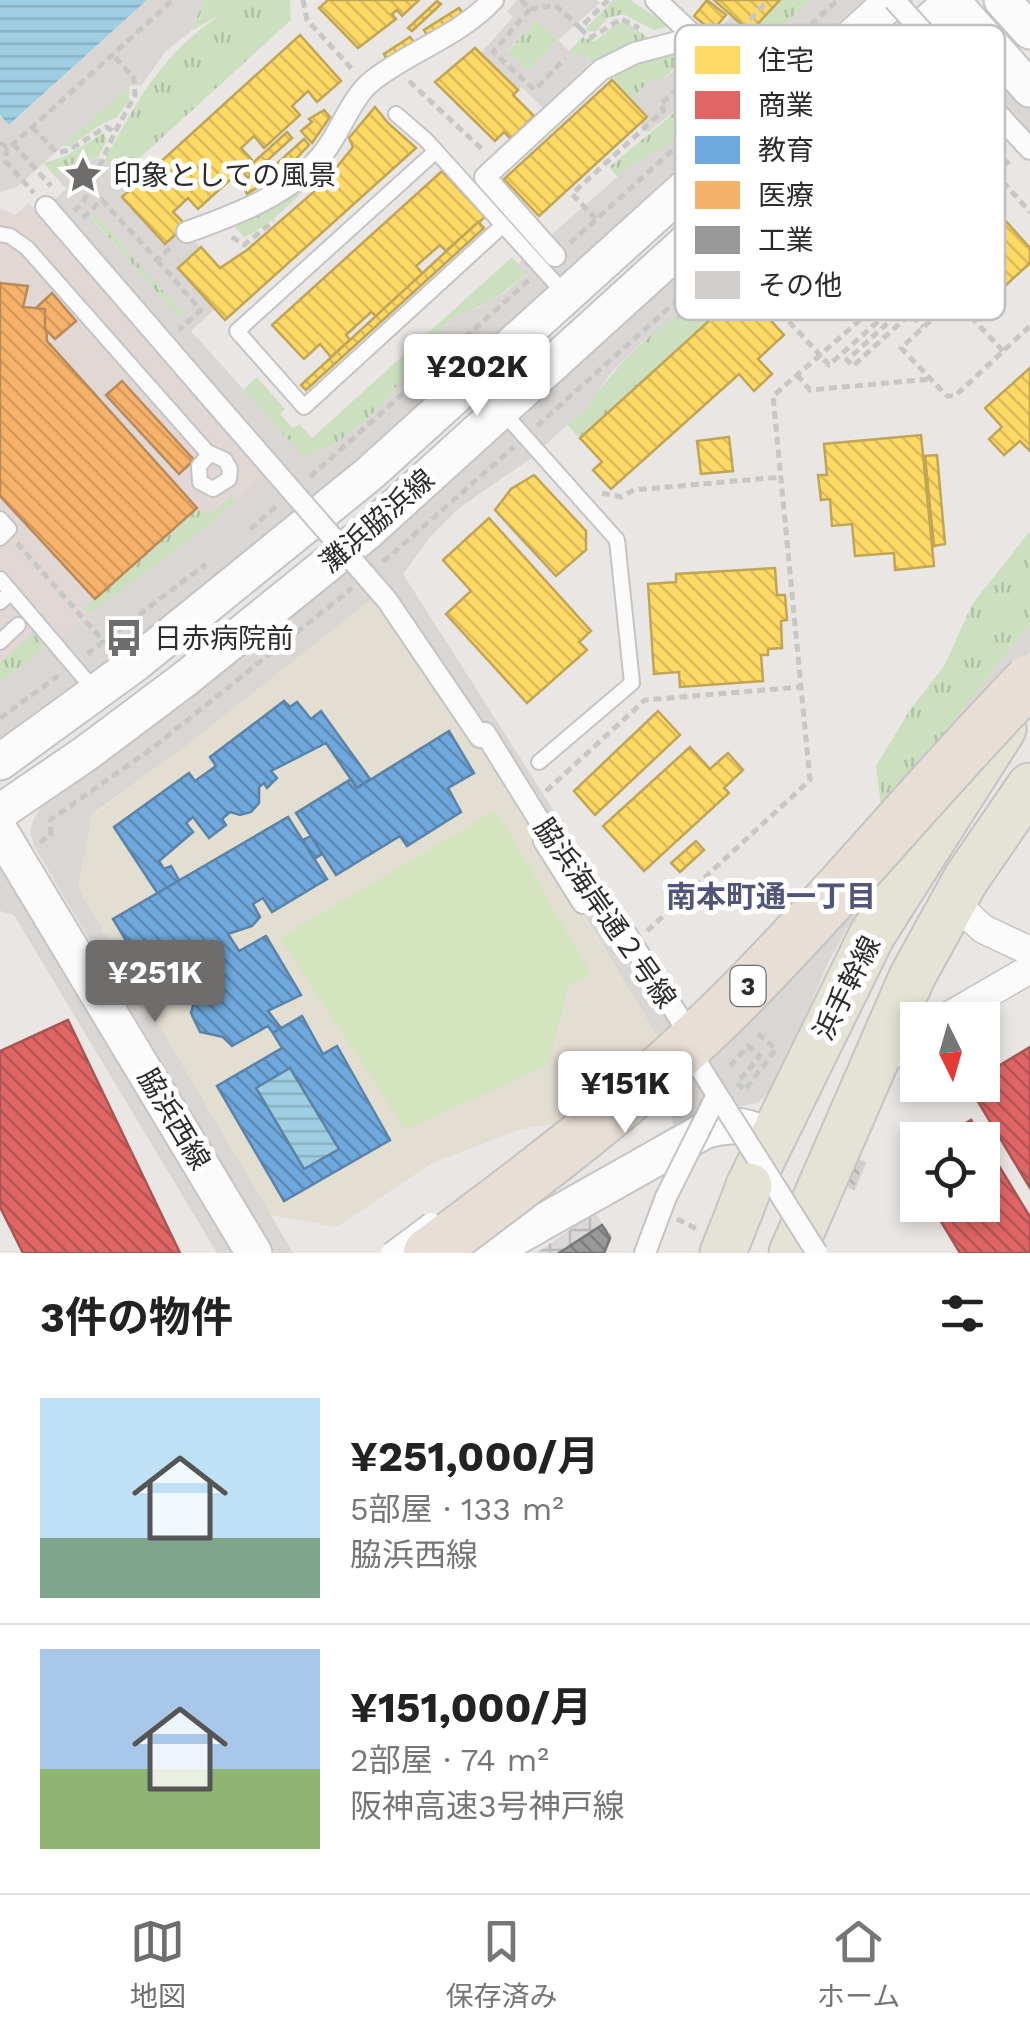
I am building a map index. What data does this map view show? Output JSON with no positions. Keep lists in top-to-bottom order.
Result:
{
  "streets": {
    "highway": ["3"],
    "main road": ["浜手幹線"],
    "street": ["灘浜脇浜線", "脇浜海岸通２号線", "脇浜西線"]
  },
  "crossings": [
    ["脇浜海岸通２号線", "浜手幹線"],
    ["3", "浜手幹線"]
  ],
  "districts": ["南本町通一丁目"],
  "places": {
    "place": ["印象としての風景"],
    "bus stop": ["日赤病院前"]
  },
  "legend": [
    "住宅",
    "商業",
    "教育",
    "医療",
    "工業",
    "その他"
  ],
  "north": "bottom",
  "page": {
    "price": ["¥202K", "¥251K", "¥151K"],
    "heading": "3件の物件",
    "list": [
      {
        "name": "¥251,000/月",
        "note": "5部屋 · 133 m² · 脇浜西線"
      },
      {
        "name": "¥151,000/月",
        "note": "2部屋 · 74 m² · 阪神高速3号神戸線"
      }
    ],
    "tabs": ["地図", "保存済み", "ホーム"]
  }
}
